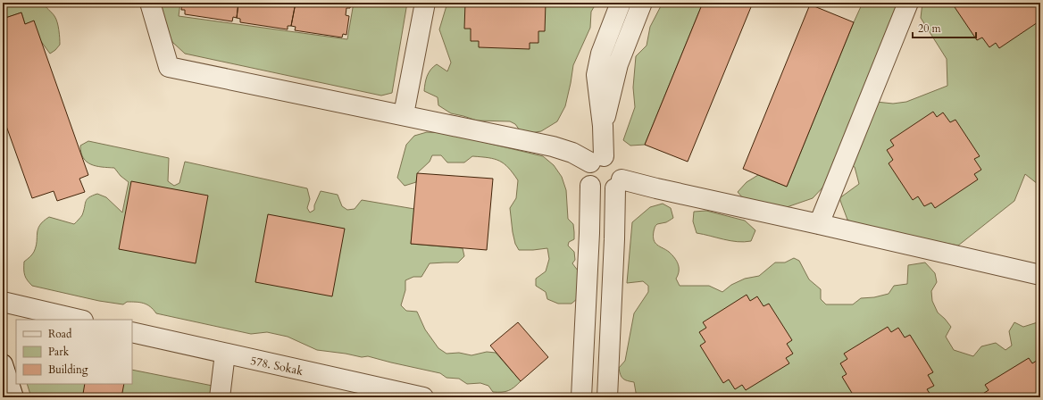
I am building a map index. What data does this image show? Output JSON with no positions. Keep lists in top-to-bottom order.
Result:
{
  "streets": {
    "street": ["578. Sokak"]
  },
  "legend": ["Road", "Park", "Building"],
  "scale_bar": "20 m"
}
